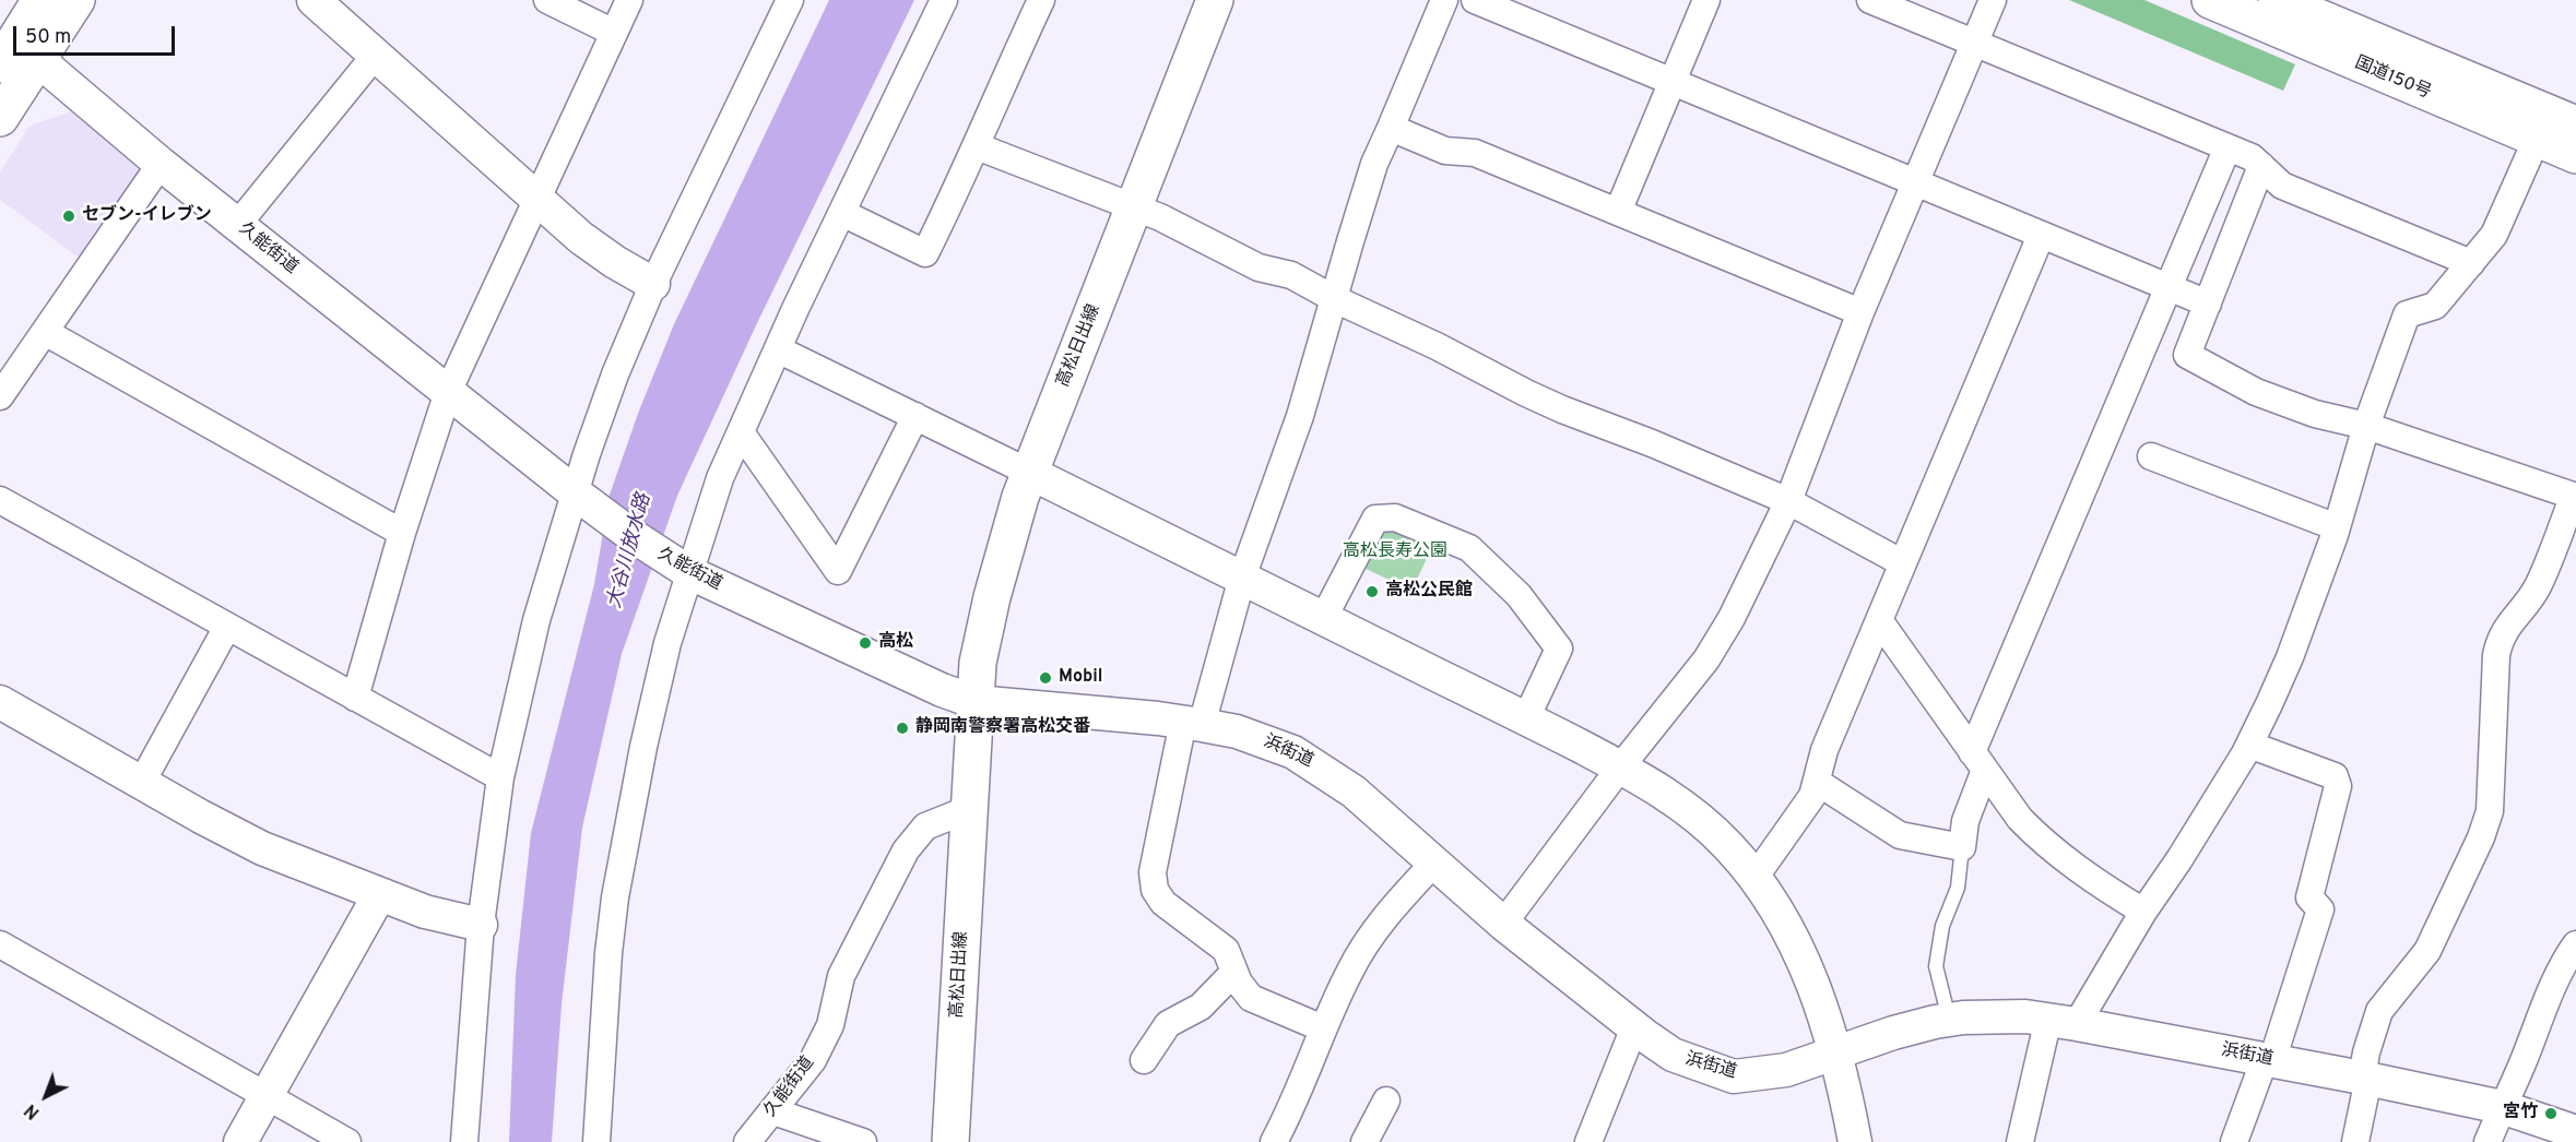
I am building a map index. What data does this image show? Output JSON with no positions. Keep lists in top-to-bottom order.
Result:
{
  "streets": {
    "main road": ["国道150号", "高松日出線"],
    "street": ["久能街道", "浜街道"]
  },
  "crossings": [
    ["久能街道", "高松日出線"],
    ["久能街道", "浜街道"],
    ["高松日出線", "浜街道"]
  ],
  "water": ["大谷川放水路"],
  "parks": ["高松長寿公園"],
  "places": [
    "セブン-イレブン",
    "高松公民館",
    "高松",
    "Mobil",
    "静岡南警察署高松交番",
    "宮竹"
  ],
  "scale_bar": "50 m",
  "north": "bottom left"
}
